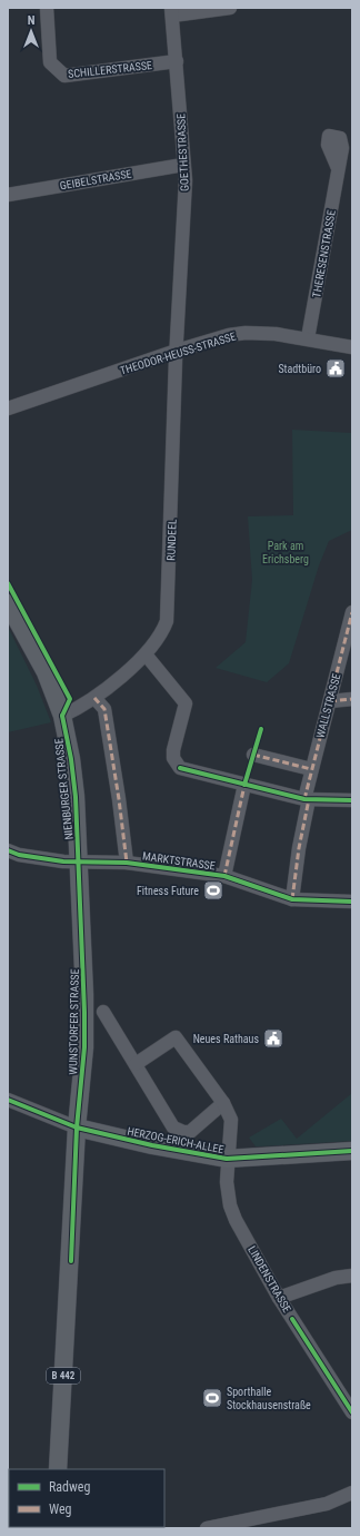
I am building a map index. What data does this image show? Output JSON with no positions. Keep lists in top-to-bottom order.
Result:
{
  "streets": {
    "main road": [
      "NIENBURGER STRASSE",
      "WUNSTORFER STRASSE",
      "HERZOG-ERICH-ALLEE",
      "B 442"
    ],
    "street": [
      "SCHILLERSTRASSE",
      "GOETHESTRASSE",
      "GEIBELSTRASSE",
      "THERESENSTRASSE",
      "THEODOR-HEUSS-STRASSE",
      "RUNDEEL",
      "WALLSTRASSE",
      "MARKTSTRASSE",
      "LINDENSTRASSE"
    ]
  },
  "crossings": [
    ["SCHILLERSTRASSE", "GOETHESTRASSE"],
    ["GOETHESTRASSE", "GEIBELSTRASSE"],
    ["GOETHESTRASSE", "THEODOR-HEUSS-STRASSE"],
    ["GOETHESTRASSE", "RUNDEEL"],
    ["THERESENSTRASSE", "THEODOR-HEUSS-STRASSE"],
    ["THEODOR-HEUSS-STRASSE", "RUNDEEL"],
    ["RUNDEEL", "NIENBURGER STRASSE"],
    ["WALLSTRASSE", "MARKTSTRASSE"],
    ["NIENBURGER STRASSE", "MARKTSTRASSE"],
    ["NIENBURGER STRASSE", "WUNSTORFER STRASSE"],
    ["MARKTSTRASSE", "WUNSTORFER STRASSE"],
    ["WUNSTORFER STRASSE", "HERZOG-ERICH-ALLEE"],
    ["HERZOG-ERICH-ALLEE", "LINDENSTRASSE"]
  ],
  "parks": ["Park am Erichsberg"],
  "places": {
    "public building": ["Stadtbüro", "Neues Rathaus"],
    "sports": ["Fitness Future", "Sporthalle Stockhausenstraße"]
  },
  "legend": ["Radweg", "Weg"],
  "north": "top"
}
